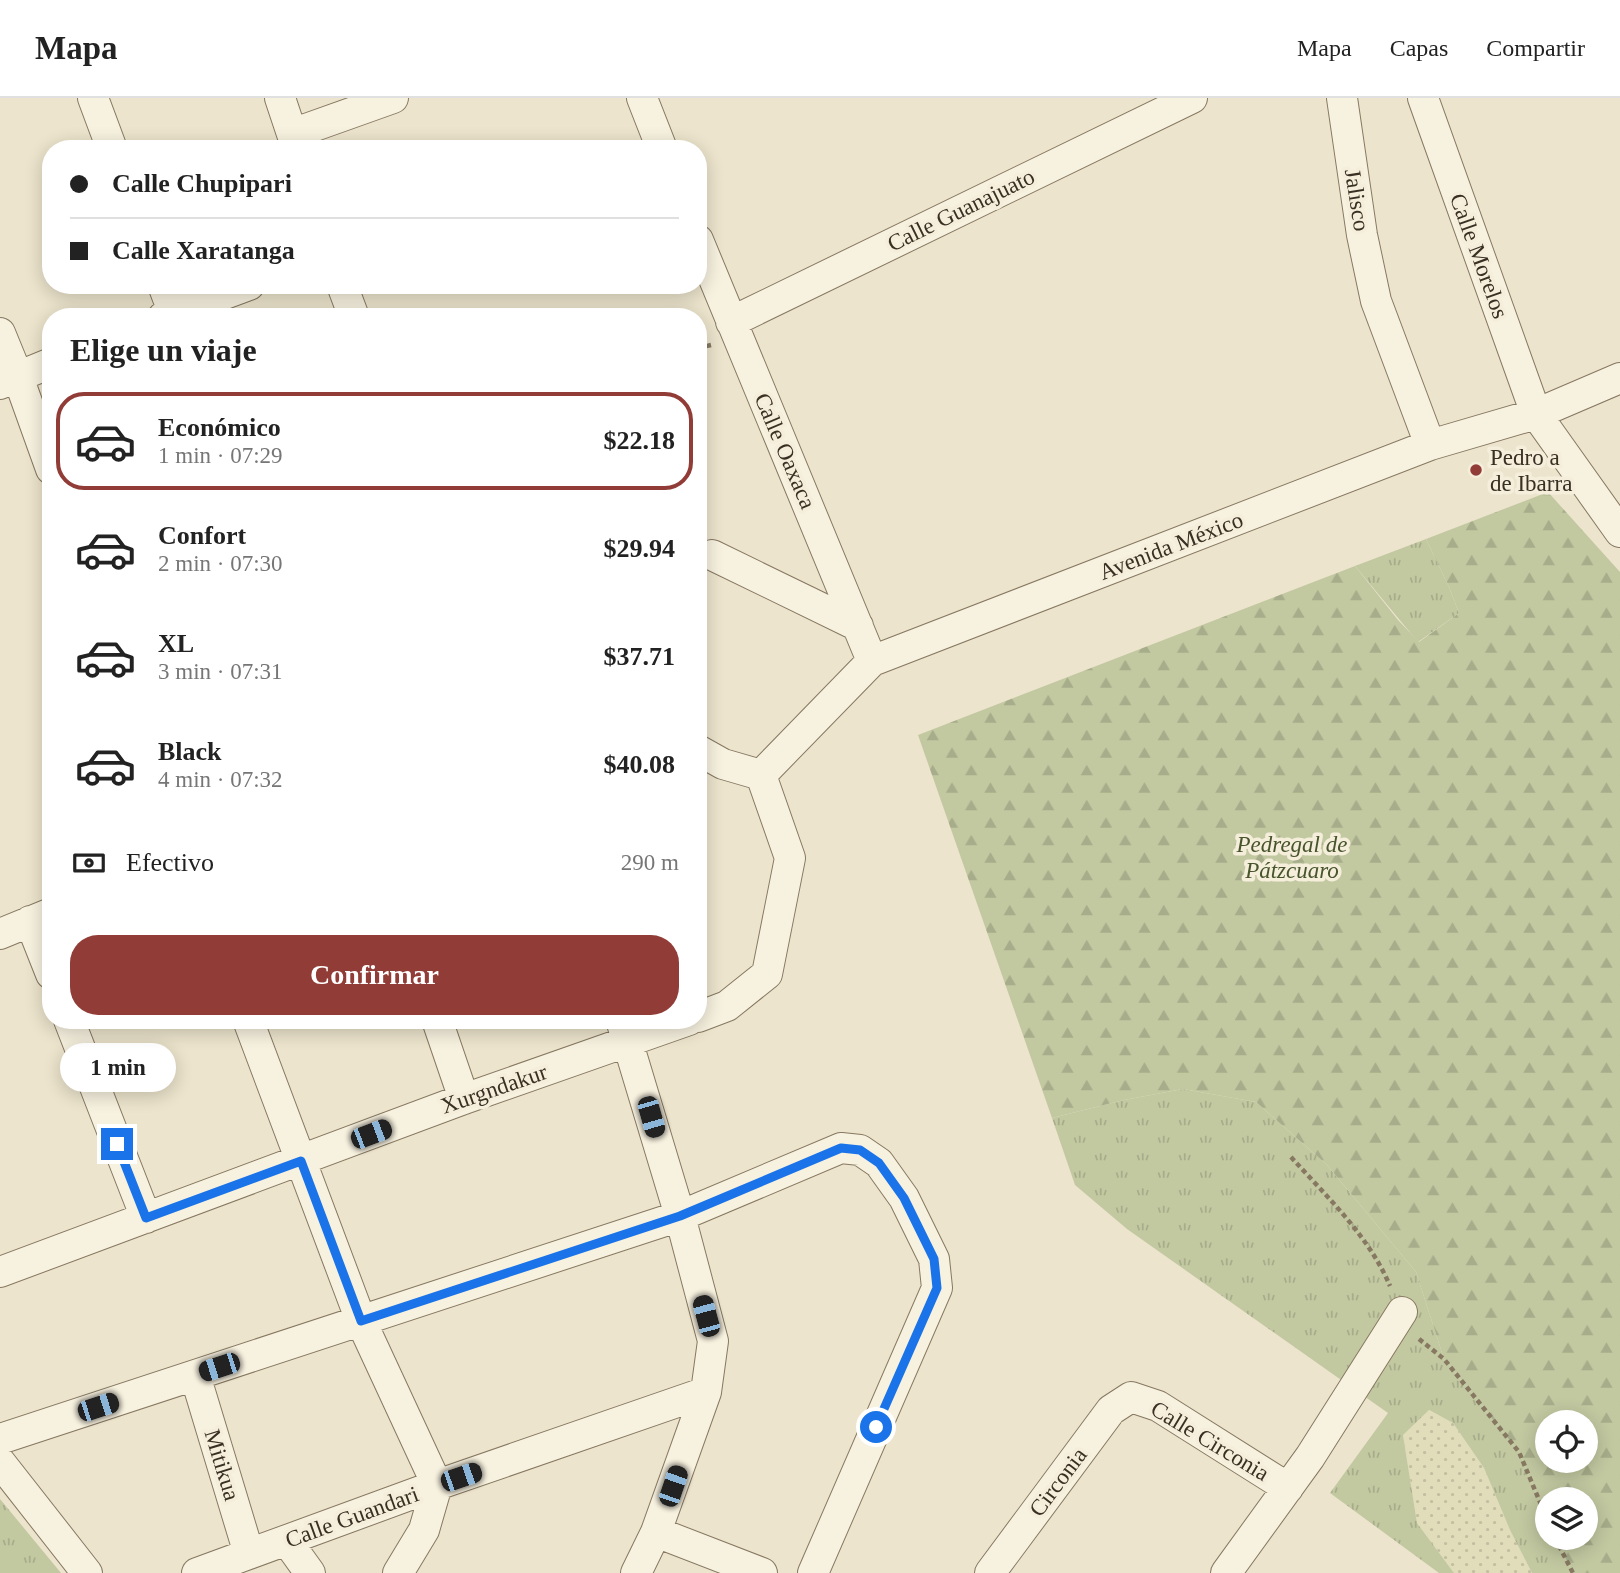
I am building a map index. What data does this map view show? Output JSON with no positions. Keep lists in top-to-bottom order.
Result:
{
  "streets": {
    "street": [
      "Jalisco",
      "Calle Guanajuato",
      "Calle Morelos",
      "Calle Oaxaca",
      "Avenida México",
      "Xurgndakur",
      "Calle Circonia",
      "Mitikua",
      "Circonia",
      "Calle Guandari"
    ]
  },
  "crossings": [
    ["Jalisco", "Avenida México"],
    ["Calle Guanajuato", "Calle Oaxaca"],
    ["Calle Morelos", "Avenida México"],
    ["Calle Oaxaca", "Avenida México"],
    ["Calle Circonia", "Circonia"],
    ["Mitikua", "Calle Guandari"]
  ],
  "parks": ["Pedregal de Pátzcuaro"],
  "places": ["Pedro a de Ibarra"],
  "page": {
    "header": "Mapa",
    "nav": ["Mapa", "Capas", "Compartir"],
    "banner": ["Calle Chupipari", "Calle Xaratanga"],
    "heading": "Elige un viaje",
    "list": [
      {
        "name": "Económico",
        "note": "1 min · 07:29",
        "value": "$22.18"
      },
      {
        "name": "Confort",
        "note": "2 min · 07:30",
        "value": "$29.94"
      },
      {
        "name": "XL",
        "note": "3 min · 07:31",
        "value": "$37.71"
      },
      {
        "name": "Black",
        "note": "4 min · 07:32",
        "value": "$40.08"
      }
    ],
    "pay": ["Efectivo", "290 m"],
    "buttons": "Confirmar",
    "bubble": "1 min"
  }
}
